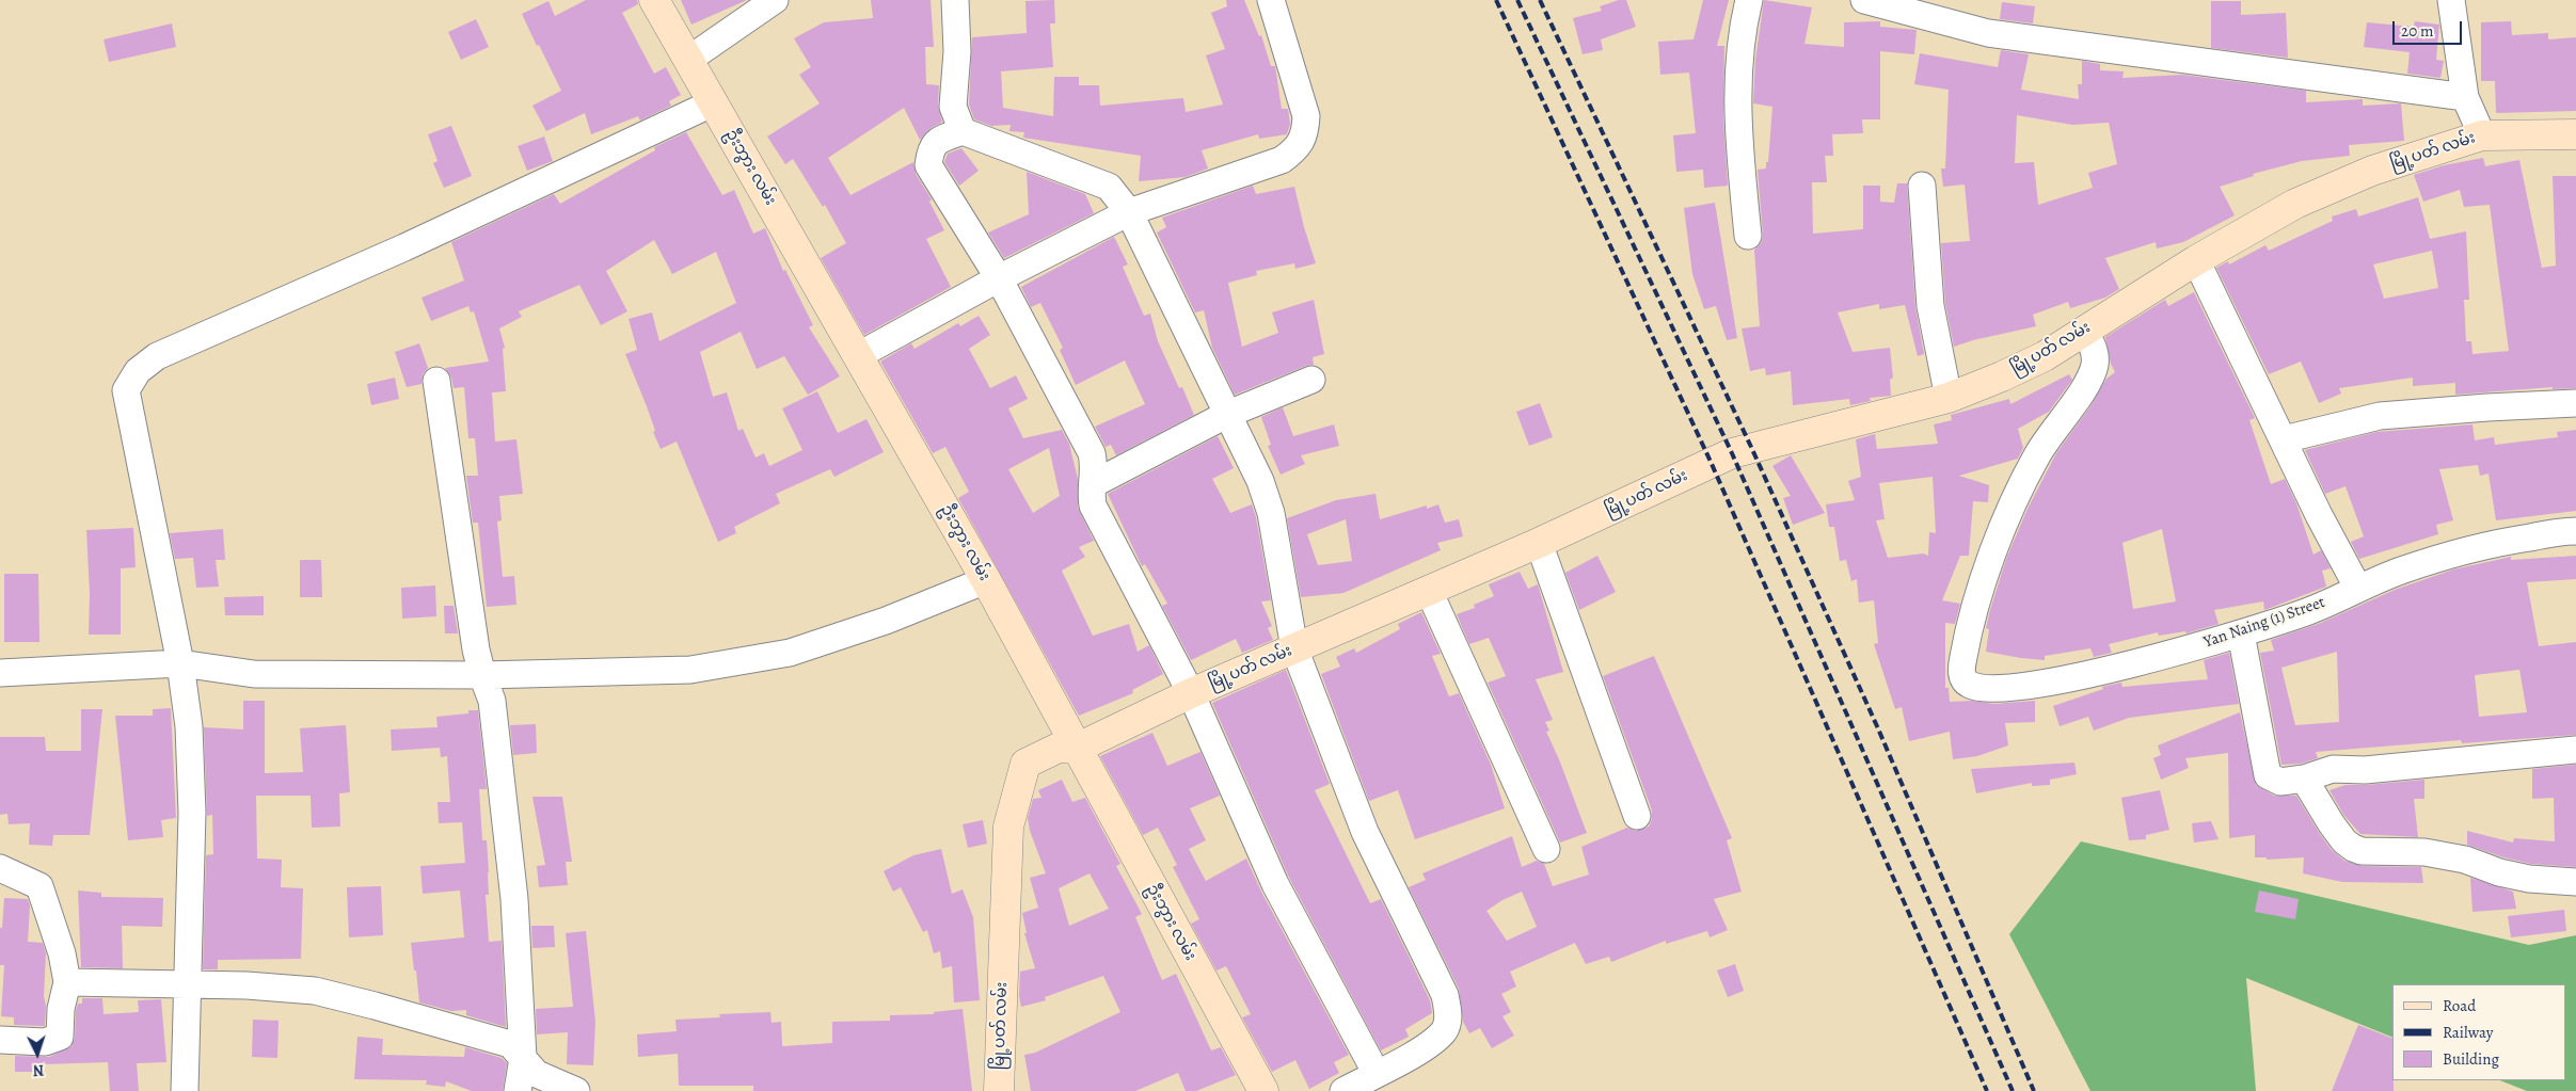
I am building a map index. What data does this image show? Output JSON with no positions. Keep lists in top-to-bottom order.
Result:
{
  "streets": {
    "street": ["မြို့ပတ် လမ်း", "ဦးဘွား လမ်း", "Yan Naing (1) Street"]
  },
  "crossings": [
    ["မြို့ပတ် လမ်း", "ဦးဘွား လမ်း"],
    ["မြို့ပတ် လမ်း", "Yan Naing (1) Street"]
  ],
  "legend": ["Road", "Railway", "Building"],
  "scale_bar": "20 m",
  "north": "bottom"
}
